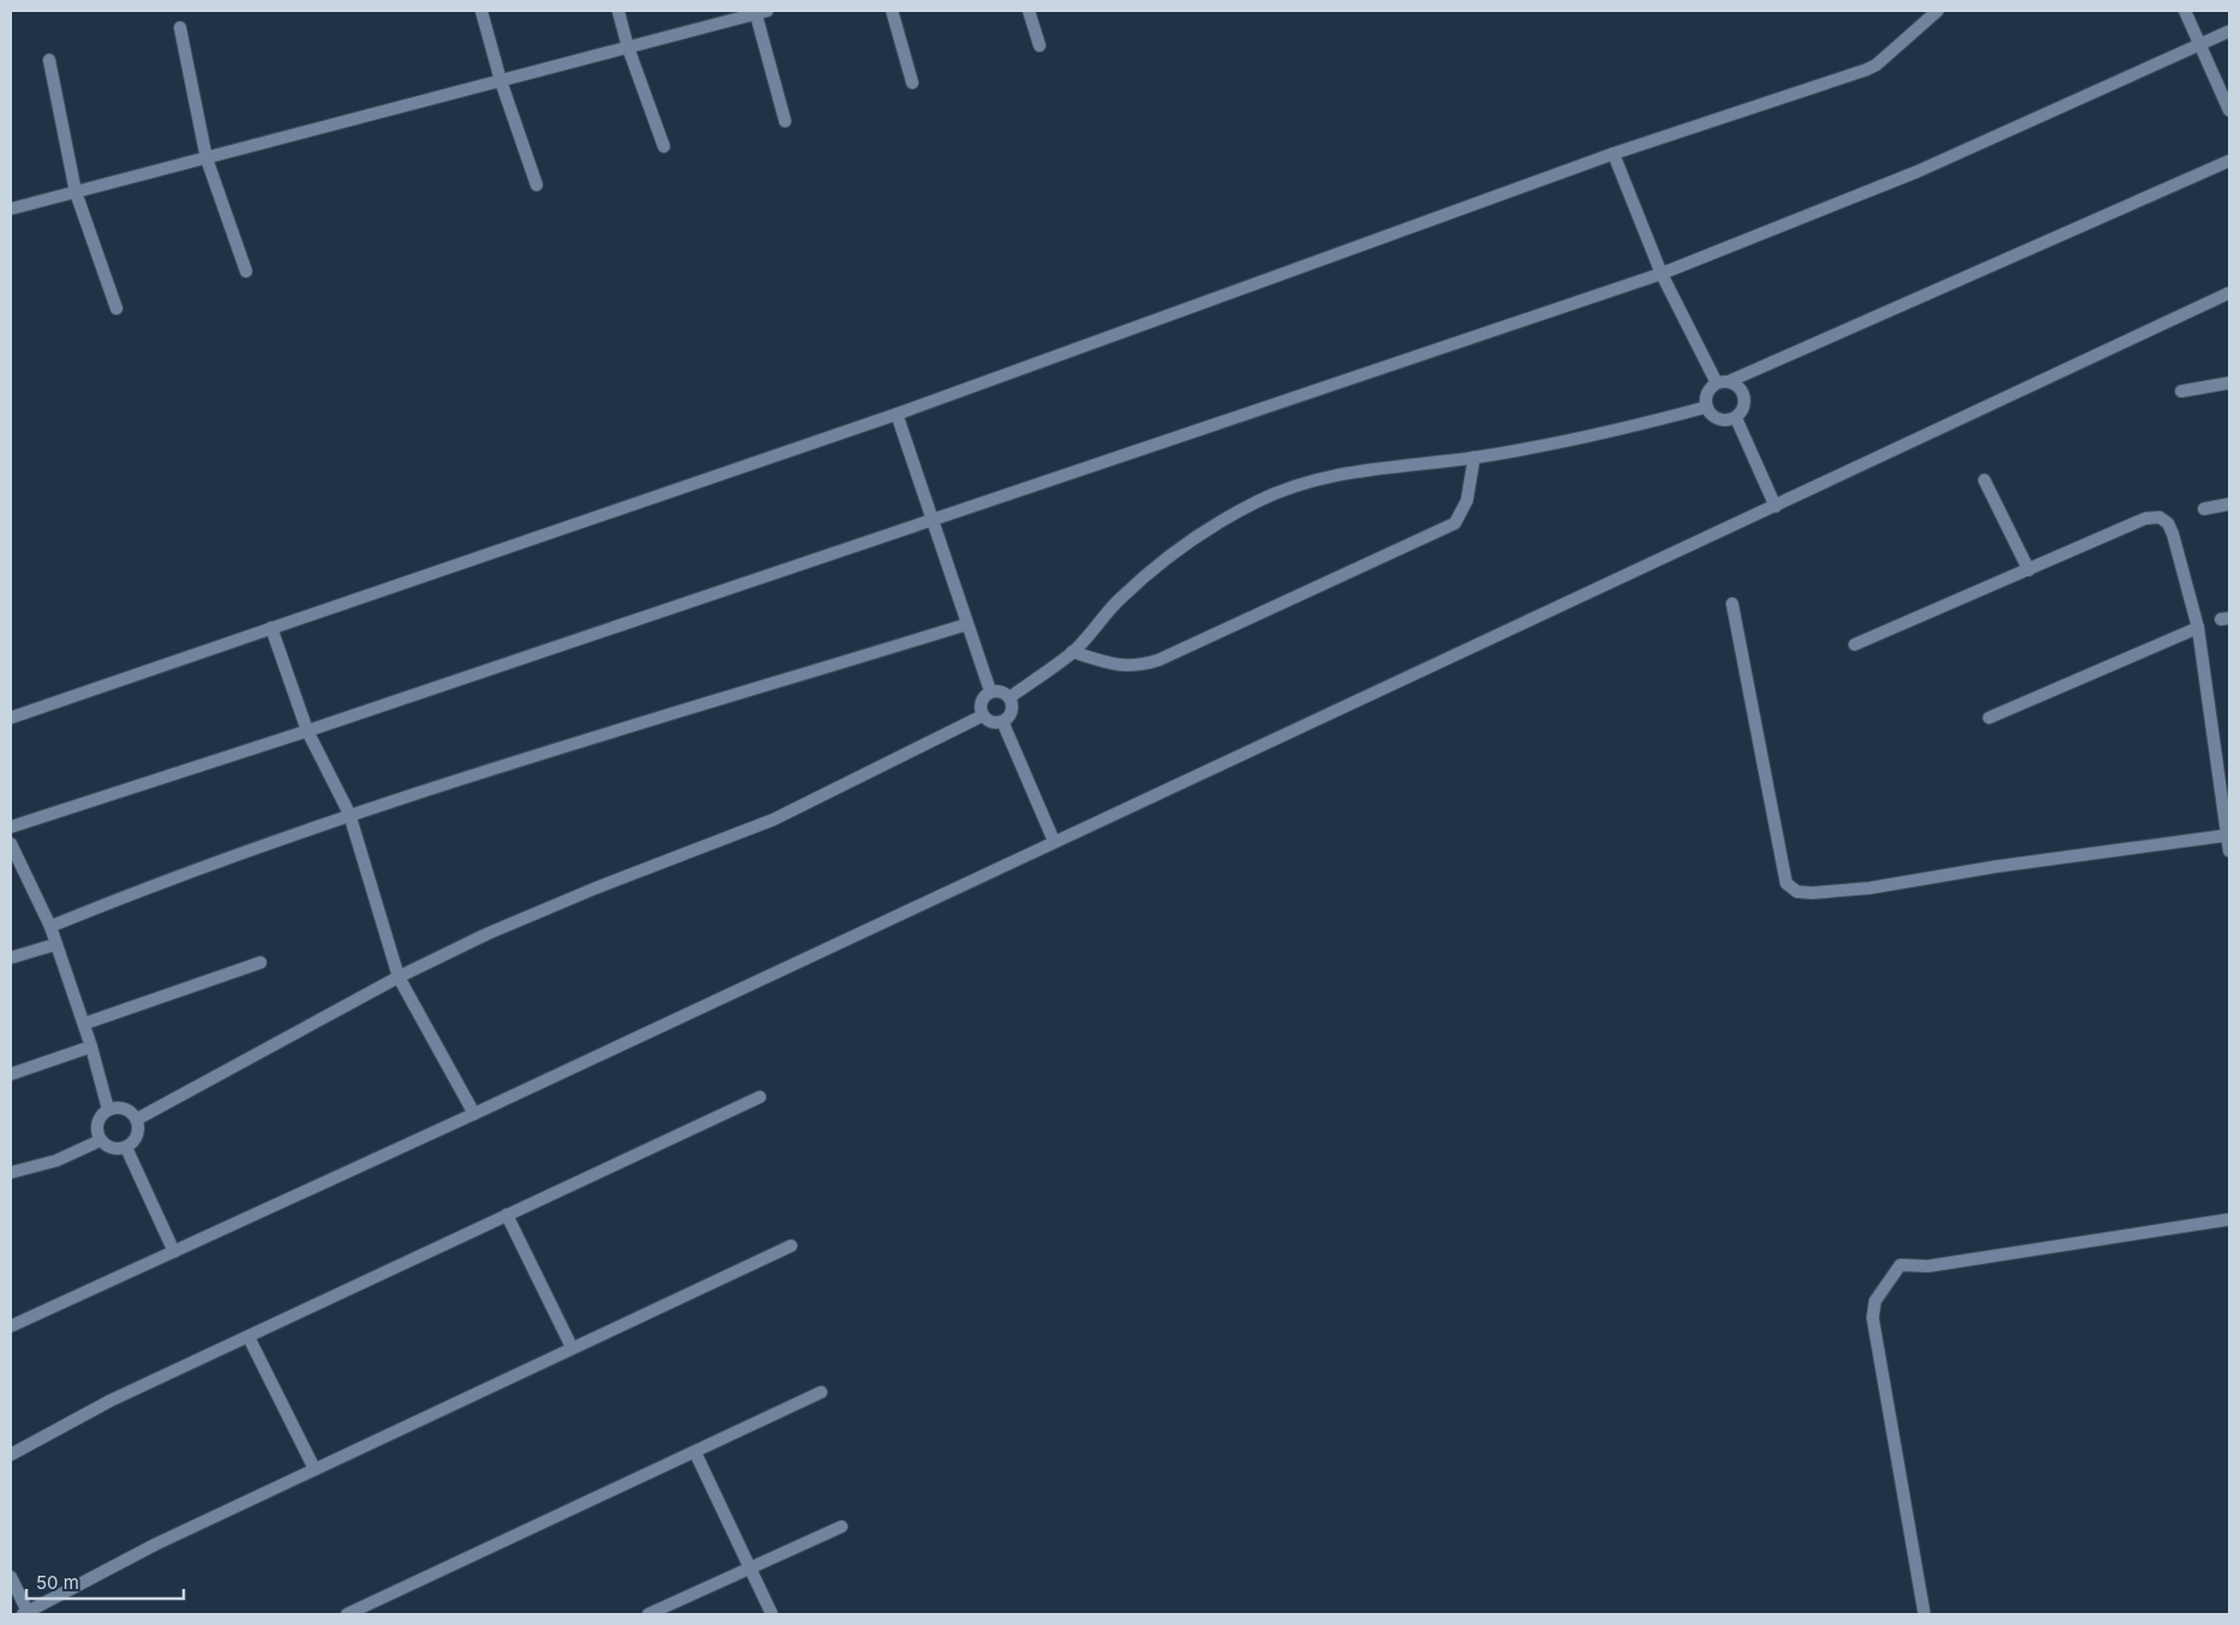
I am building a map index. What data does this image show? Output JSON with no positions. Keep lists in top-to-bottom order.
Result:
{
  "scale_bar": "50 m"
}
